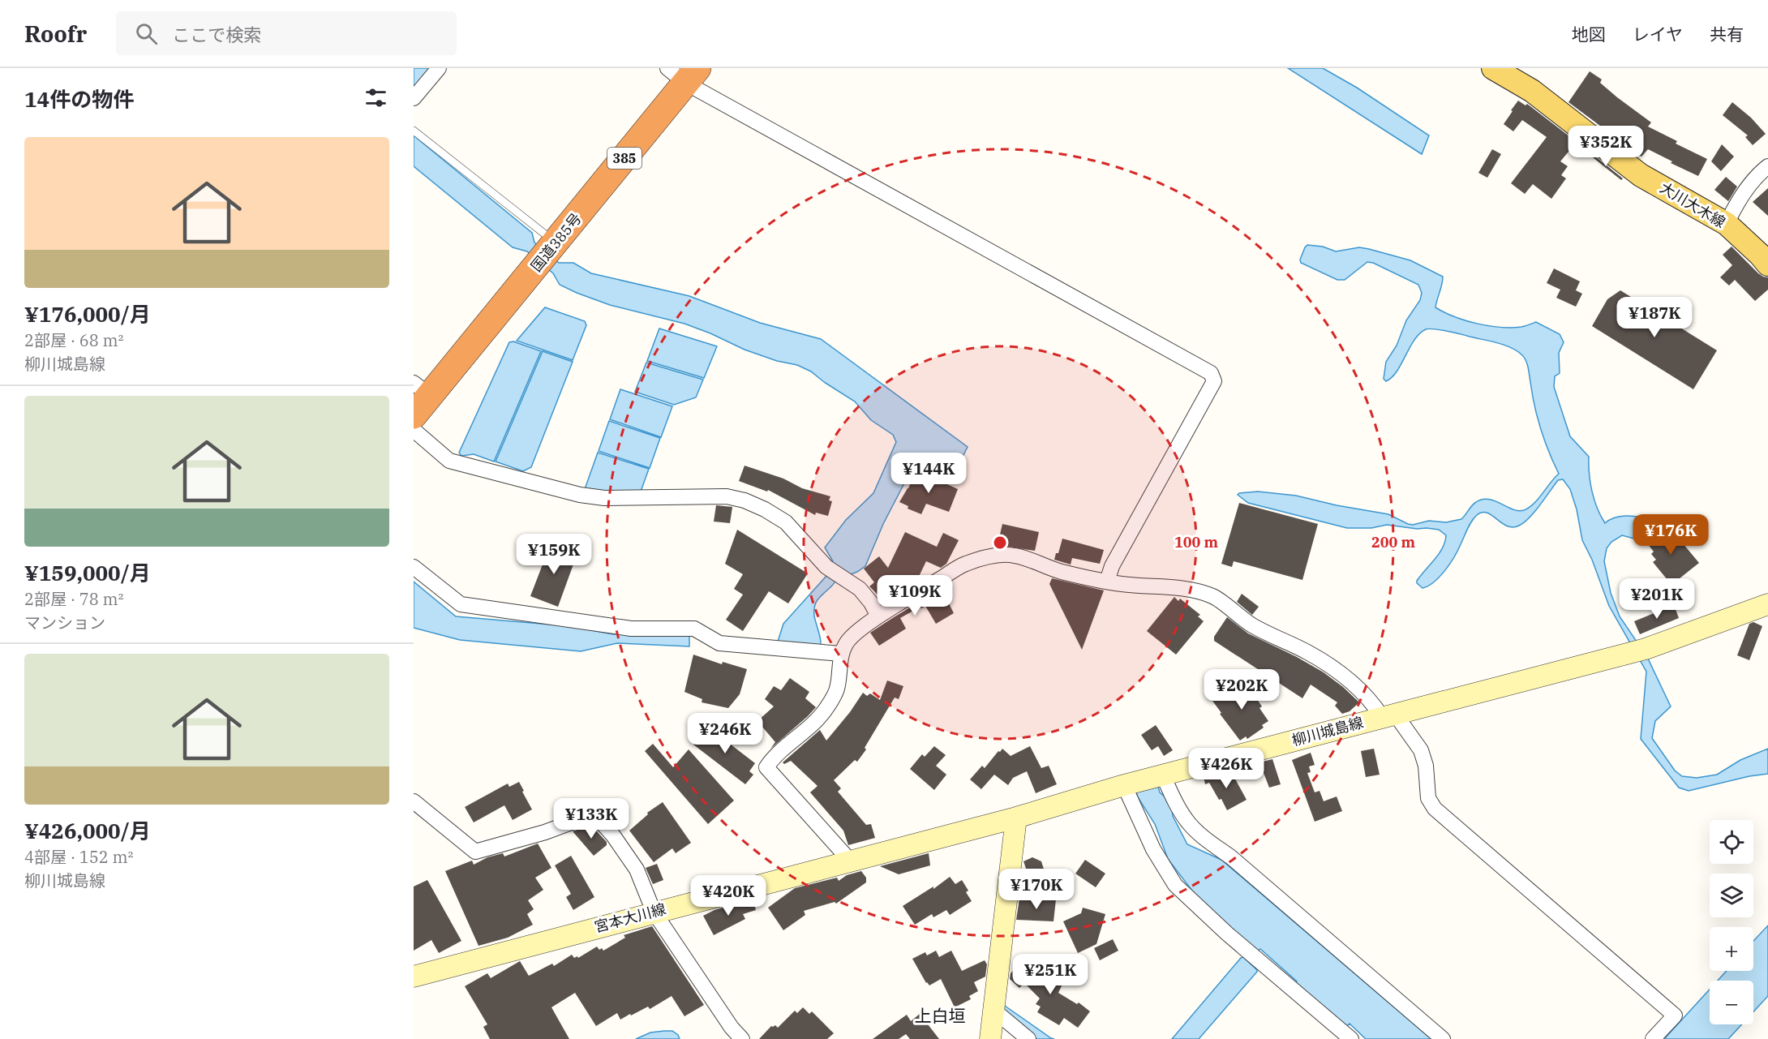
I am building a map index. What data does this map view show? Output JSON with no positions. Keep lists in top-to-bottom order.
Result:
{
  "streets": {
    "highway": ["385", "国道385号"],
    "main road": ["大川大木線", "柳川城島線", "宮本大川線"]
  },
  "crossings": [
    ["柳川城島線", "宮本大川線"]
  ],
  "districts": ["上白垣"],
  "page": {
    "header": "Roofr",
    "search": "ここで検索",
    "nav": ["地図", "レイヤ", "共有"],
    "heading": "14件の物件",
    "price": [
      "¥352K",
      "¥187K",
      "¥144K",
      "¥176K",
      "¥159K",
      "¥109K",
      "¥201K",
      "¥202K",
      "¥246K",
      "¥426K",
      "¥133K",
      "¥170K",
      "¥420K",
      "¥251K"
    ],
    "list": [
      {
        "name": "¥176,000/月",
        "note": "2部屋 · 68 m² · 柳川城島線"
      },
      {
        "name": "¥159,000/月",
        "note": "2部屋 · 78 m² · マンション"
      },
      {
        "name": "¥426,000/月",
        "note": "4部屋 · 152 m² · 柳川城島線"
      }
    ],
    "map_buttons": ["+", "−"]
  },
  "rings": ["100 m", "200 m"]
}
